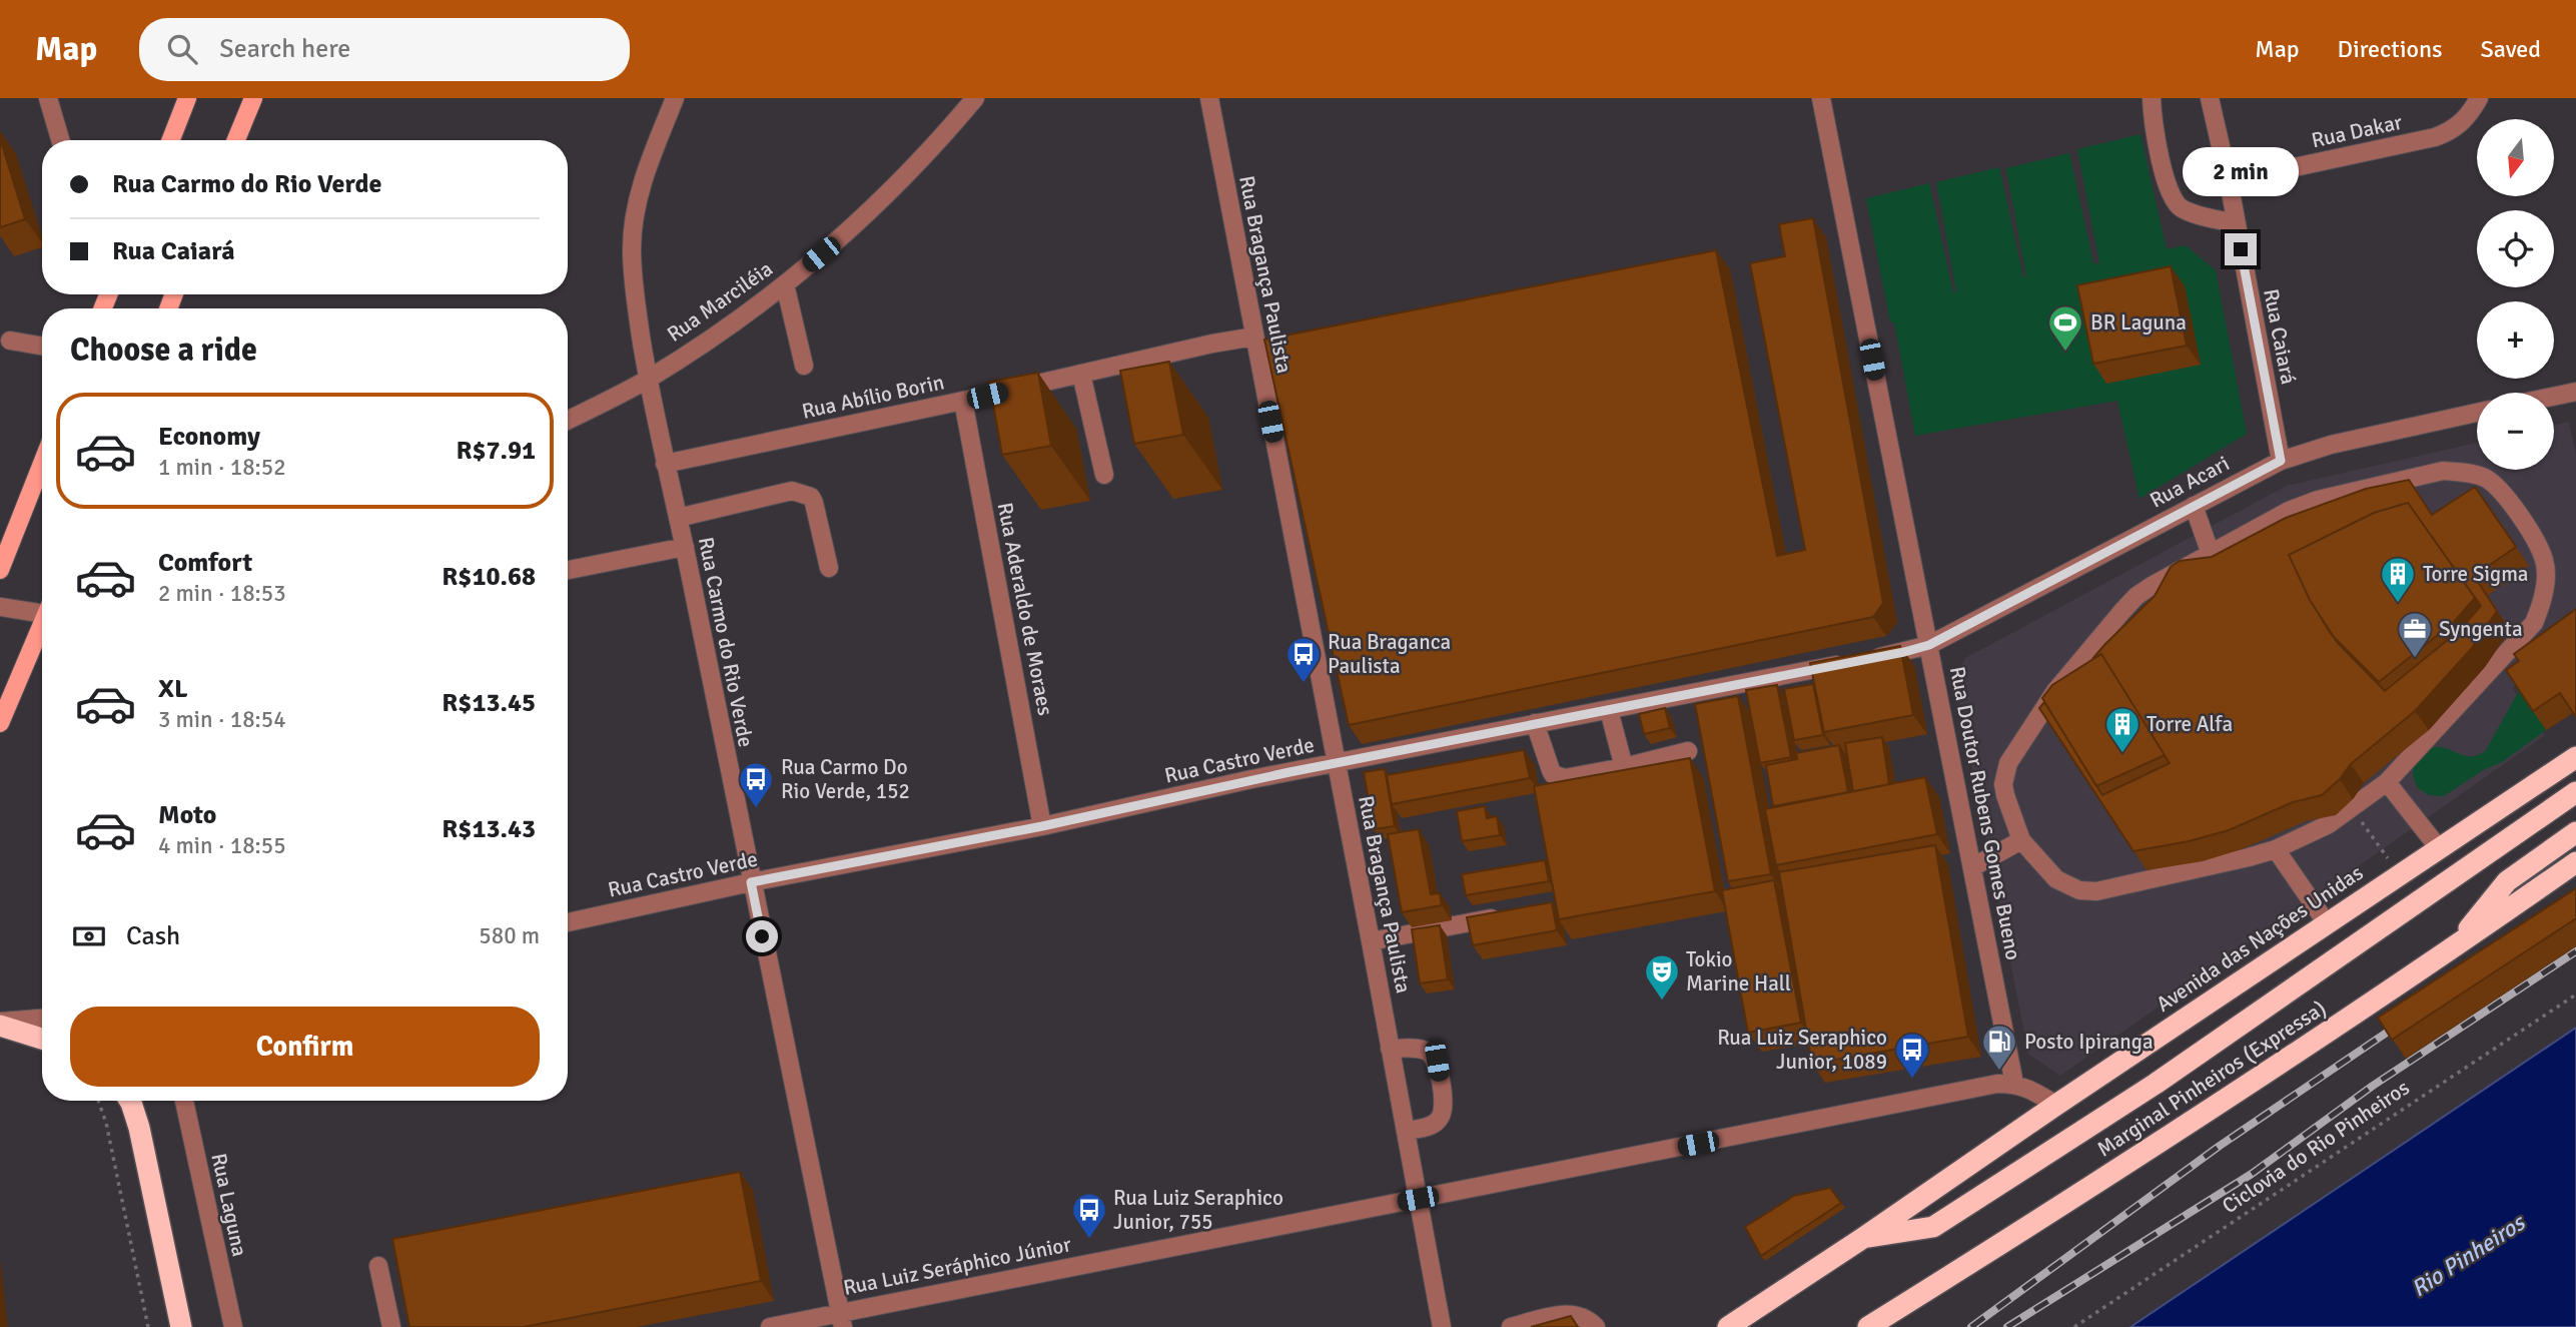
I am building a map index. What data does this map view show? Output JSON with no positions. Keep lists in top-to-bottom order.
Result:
{
  "streets": {
    "highway": ["Avenida das Nações Unidas", "Marginal Pinheiros (Expressa)"],
    "street": [
      "Rua Dakar",
      "Rua Bragança Paulista",
      "Rua Marciléia",
      "Rua Caiará",
      "Rua Abílio Borin",
      "Rua Acari",
      "Rua Aderaldo de Moraes",
      "Rua Carmo do Rio Verde",
      "Rua Castro Verde",
      "Rua Doutor Rubens Gomes Bueno",
      "Rua Laguna",
      "Rua Luiz Seráphico Júnior"
    ],
    "path": ["Ciclovia do Rio Pinheiros"]
  },
  "crossings": [
    ["Rua Dakar", "Rua Caiará"],
    ["Rua Bragança Paulista", "Rua Abílio Borin"],
    ["Rua Bragança Paulista", "Rua Castro Verde"],
    ["Rua Bragança Paulista", "Rua Luiz Seráphico Júnior"],
    ["Rua Marciléia", "Rua Carmo do Rio Verde"],
    ["Rua Caiará", "Rua Acari"],
    ["Rua Abílio Borin", "Rua Aderaldo de Moraes"],
    ["Rua Abílio Borin", "Rua Carmo do Rio Verde"],
    ["Rua Acari", "Rua Castro Verde"],
    ["Rua Acari", "Rua Doutor Rubens Gomes Bueno"],
    ["Rua Aderaldo de Moraes", "Rua Castro Verde"],
    ["Rua Carmo do Rio Verde", "Rua Castro Verde"],
    ["Rua Carmo do Rio Verde", "Rua Luiz Seráphico Júnior"],
    ["Rua Castro Verde", "Rua Doutor Rubens Gomes Bueno"],
    ["Rua Doutor Rubens Gomes Bueno", "Rua Luiz Seráphico Júnior"]
  ],
  "water": ["Rio Pinheiros"],
  "places": {
    "sports": ["BR Laguna"],
    "building": ["Torre Sigma", "Torre Alfa"],
    "office": ["Syngenta"],
    "bus stop": [
      "Rua Braganca Paulista",
      "Rua Carmo Do Rio Verde, 152",
      "Rua Luiz Seraphico Junior, 1089",
      "Rua Luiz Seraphico Junior, 755"
    ],
    "theatre": ["Tokio Marine Hall"],
    "fuel station": ["Posto Ipiranga"]
  },
  "north": "bottom",
  "page": {
    "header": "Map",
    "search": "Search here",
    "nav": ["Map", "Directions", "Saved"],
    "map_buttons": ["+", "−"],
    "banner": ["Rua Carmo do Rio Verde", "Rua Caiará"],
    "bubble": "2 min",
    "heading": "Choose a ride",
    "list": [
      {
        "name": "Economy",
        "note": "1 min · 18:52",
        "value": "R$7.91"
      },
      {
        "name": "Comfort",
        "note": "2 min · 18:53",
        "value": "R$10.68"
      },
      {
        "name": "XL",
        "note": "3 min · 18:54",
        "value": "R$13.45"
      },
      {
        "name": "Moto",
        "note": "4 min · 18:55",
        "value": "R$13.43"
      }
    ],
    "pay": ["Cash", "580 m"],
    "buttons": "Confirm"
  }
}
